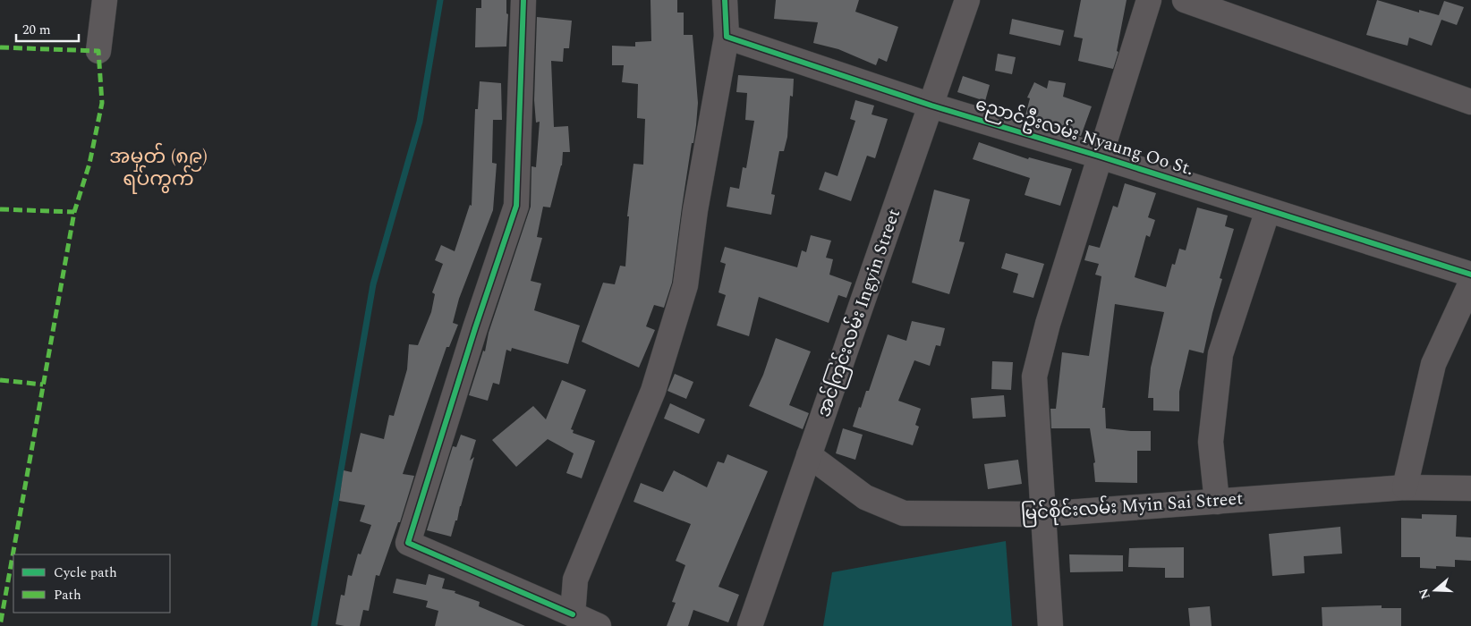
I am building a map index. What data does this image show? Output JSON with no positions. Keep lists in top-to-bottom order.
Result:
{
  "streets": {
    "street": ["ညောင်ဦးလမ်း Nyaung Oo St.", "အင်ကြင်းလမ်း Ingyin Street", "မြင်စိုင်းလမ်း Myin Sai Street"]
  },
  "crossings": [
    ["ညောင်ဦးလမ်း Nyaung Oo St.", "အင်ကြင်းလမ်း Ingyin Street"],
    ["အင်ကြင်းလမ်း Ingyin Street", "မြင်စိုင်းလမ်း Myin Sai Street"]
  ],
  "districts": ["အမှတ် (၈၉) ရပ်ကွက်"],
  "legend": ["Cycle path", "Path"],
  "scale_bar": "20 m",
  "north": "left"
}
